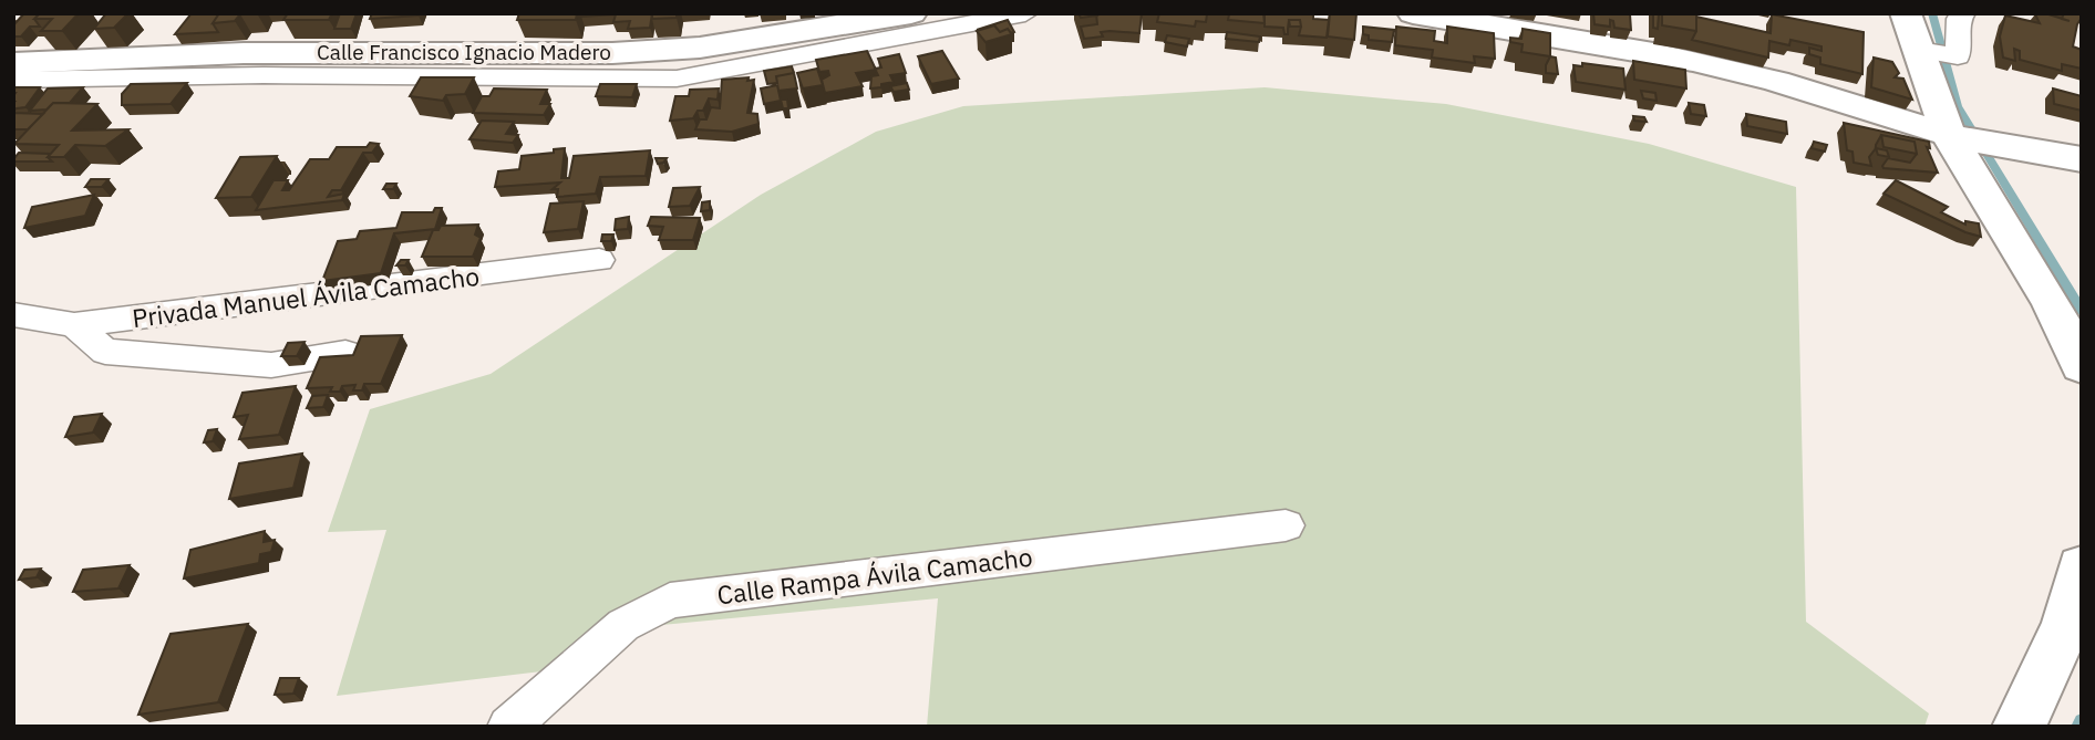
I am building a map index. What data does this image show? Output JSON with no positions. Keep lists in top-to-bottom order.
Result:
{
  "streets": {
    "main road": ["Calle Francisco Ignacio Madero"],
    "street": ["Privada Manuel Ávila Camacho", "Calle Rampa Ávila Camacho"]
  }
}
